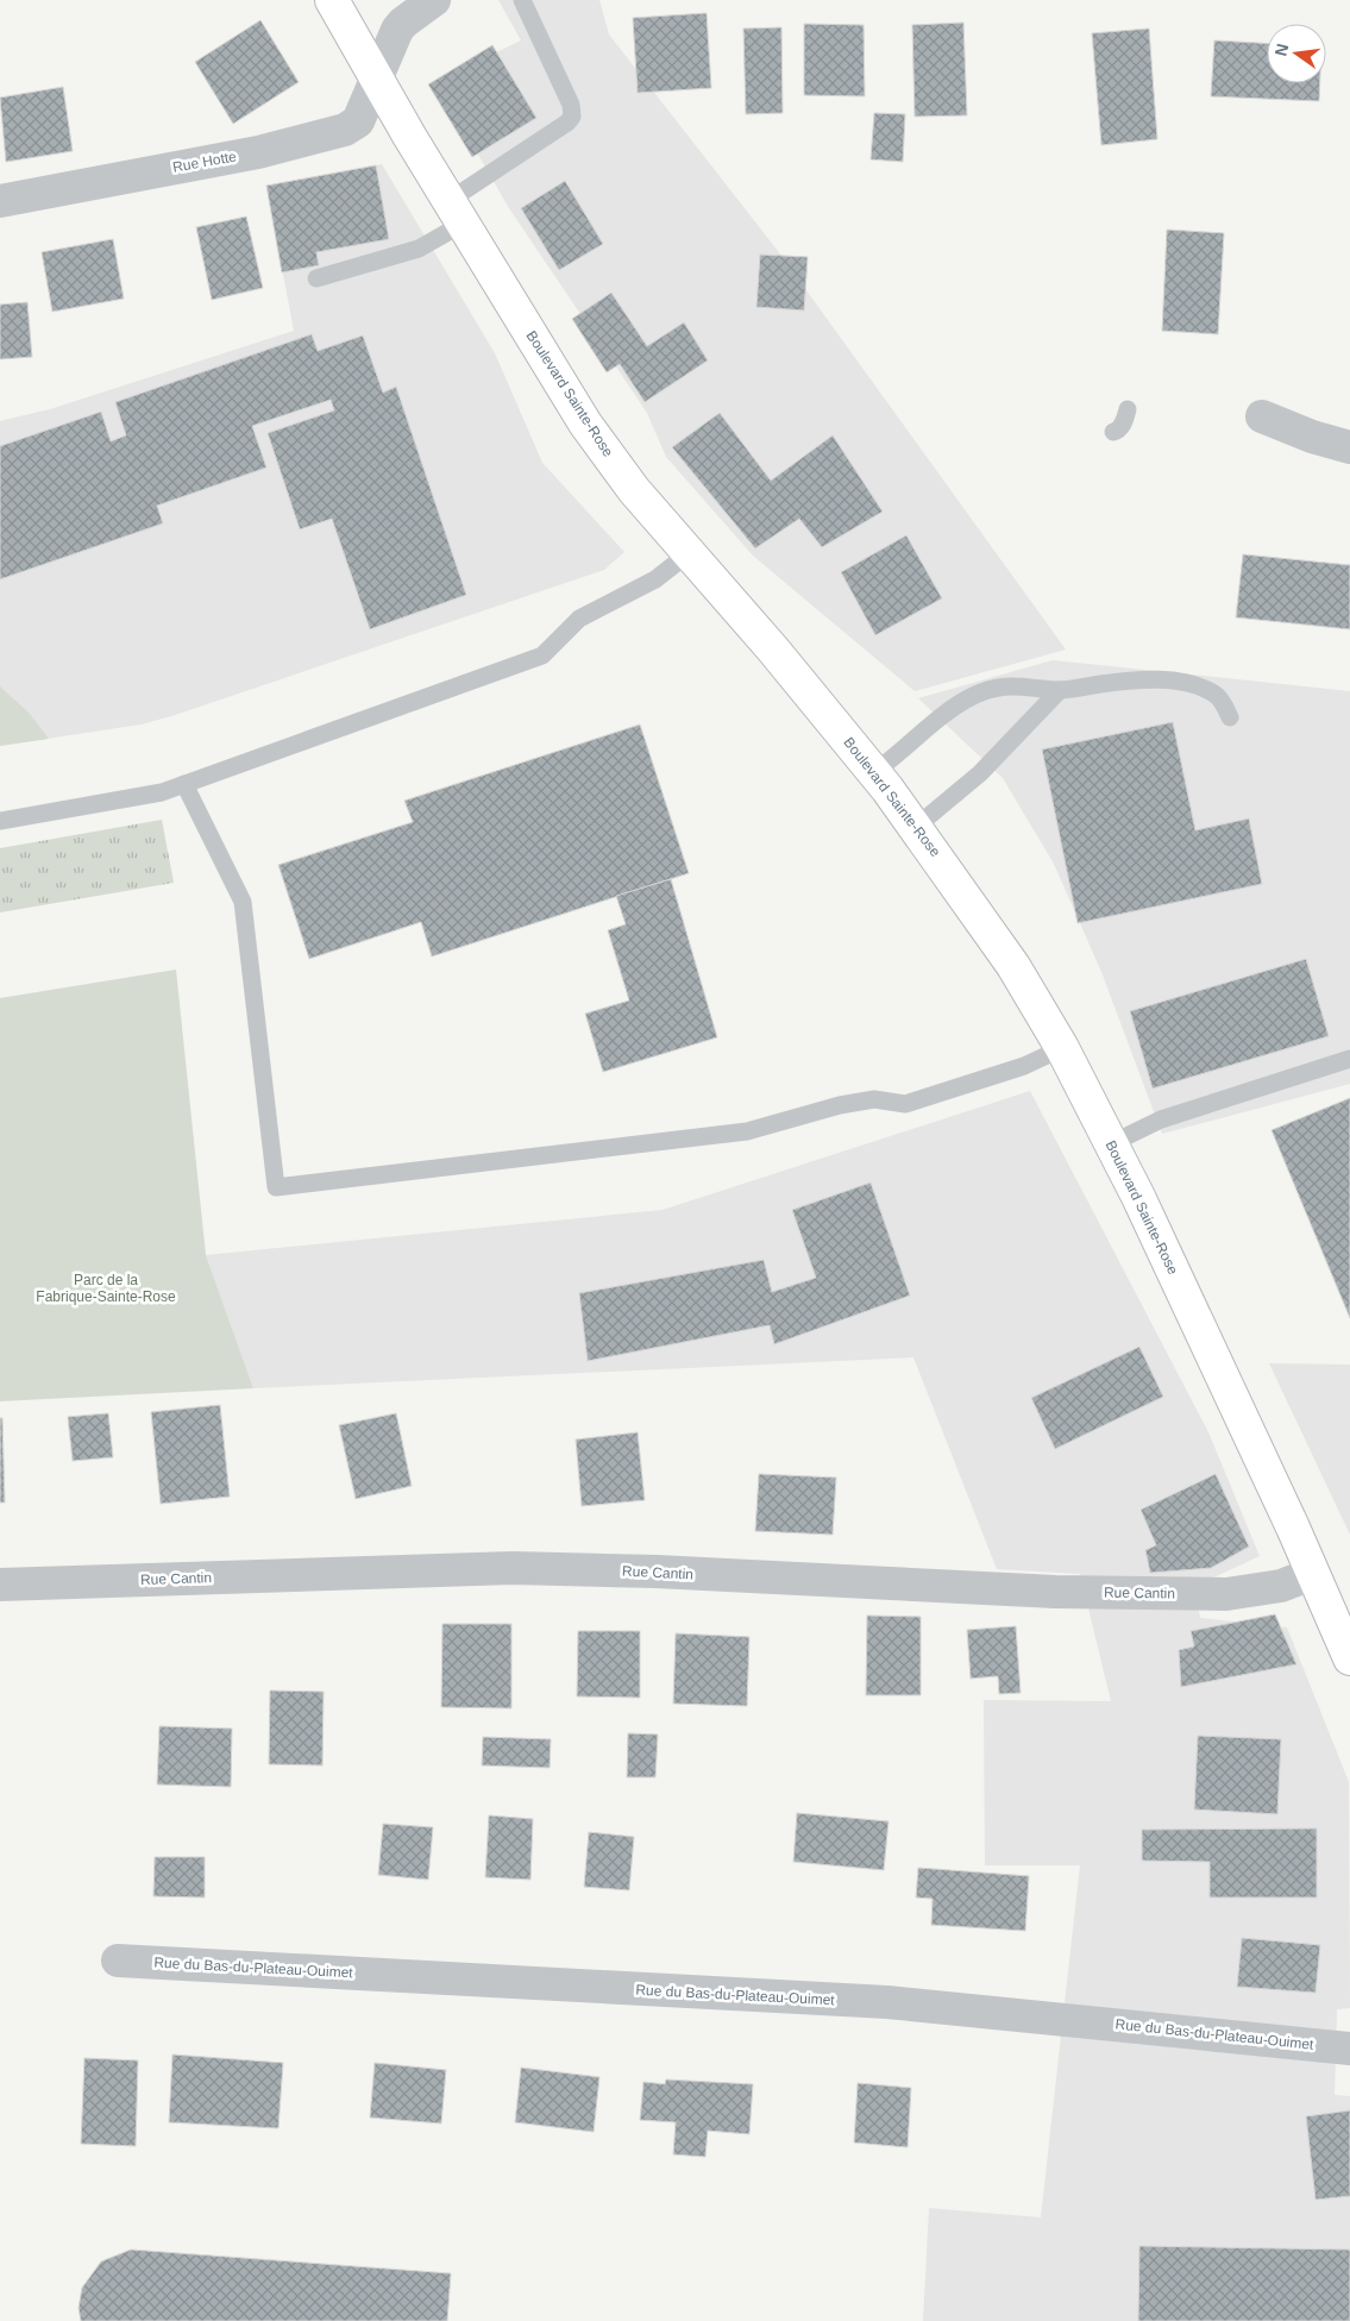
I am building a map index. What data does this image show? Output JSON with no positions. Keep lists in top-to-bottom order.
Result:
{
  "streets": {
    "street": [
      "Rue Hotte",
      "Boulevard Sainte-Rose",
      "Rue Cantin",
      "Rue du Bas-du-Plateau-Ouimet"
    ]
  },
  "crossings": [
    ["Rue Hotte", "Boulevard Sainte-Rose"],
    ["Boulevard Sainte-Rose", "Rue Cantin"]
  ],
  "parks": ["Parc de la Fabrique-Sainte-Rose"],
  "north": "left"
}
